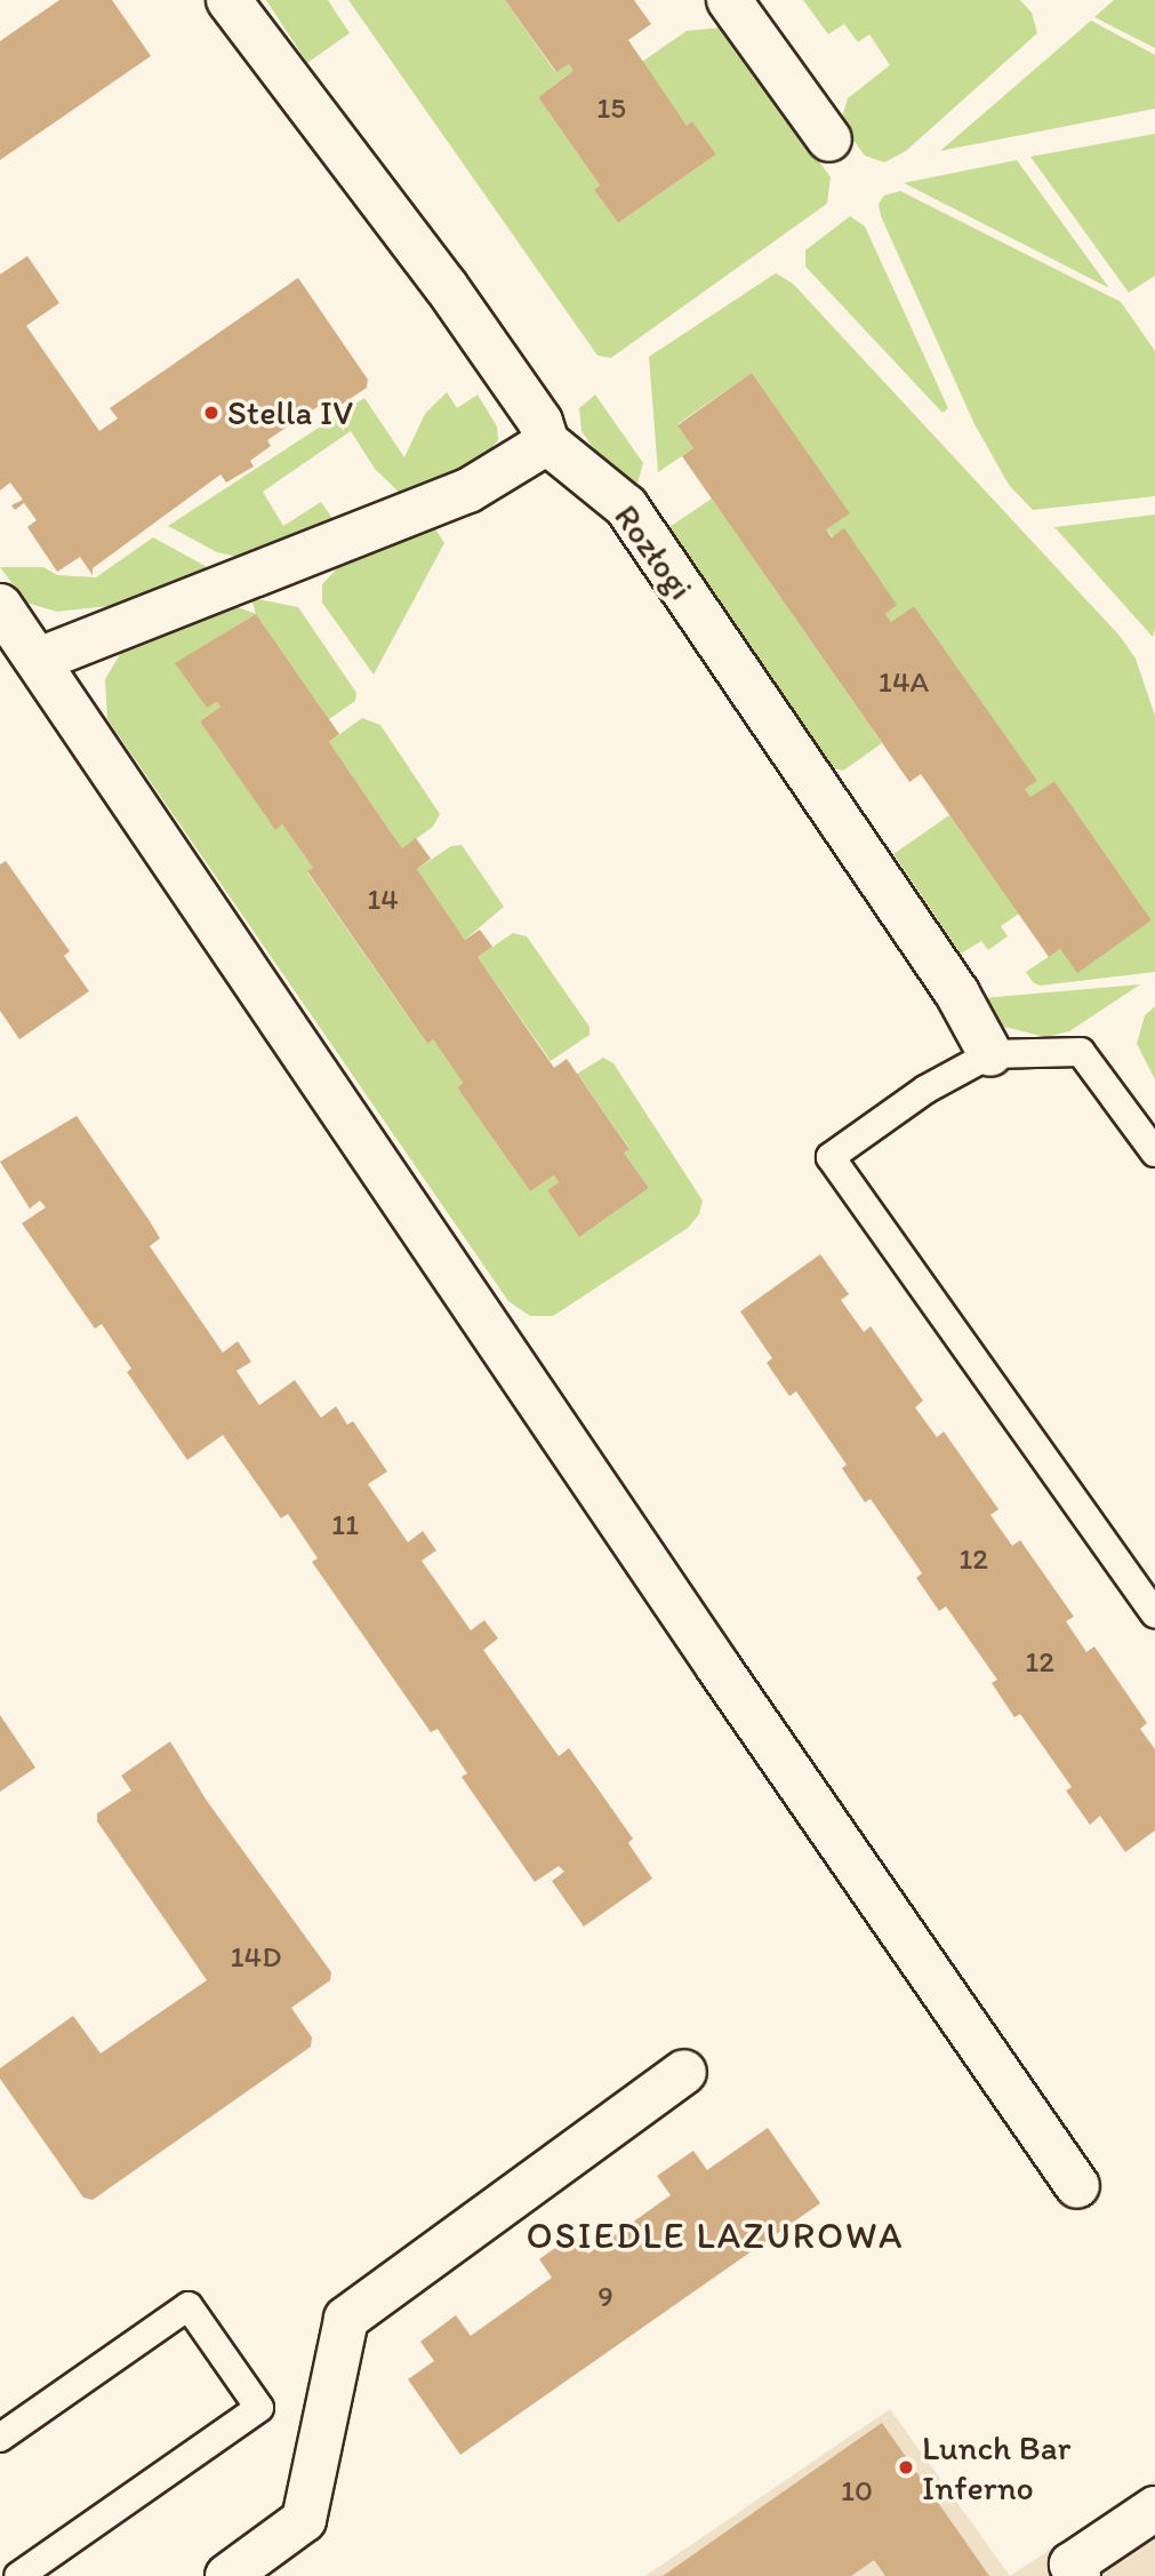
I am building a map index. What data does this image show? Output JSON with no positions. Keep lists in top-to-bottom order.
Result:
{
  "streets": {
    "street": ["Rozłogi"]
  },
  "districts": ["OSIEDLE LAZUROWA"],
  "places": ["Stella IV", "Lunch Bar Inferno"],
  "house_numbers": [
    "15",
    "14A",
    "14",
    "11",
    "12",
    "12",
    "14D",
    "9",
    "10"
  ]
}
